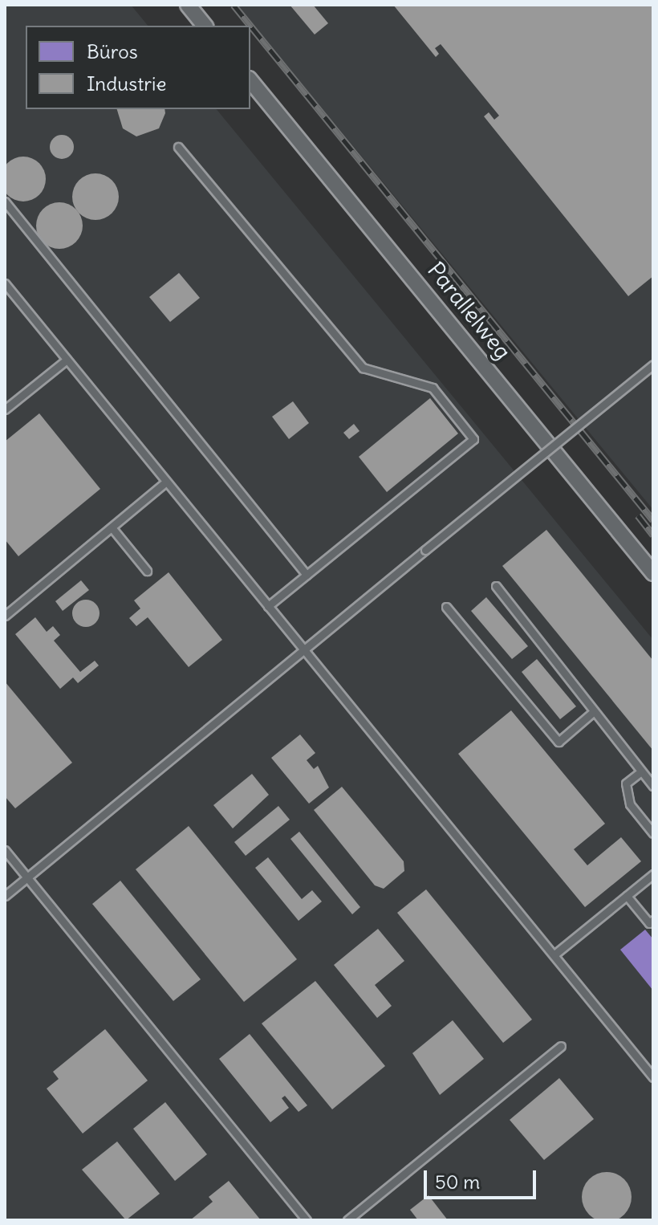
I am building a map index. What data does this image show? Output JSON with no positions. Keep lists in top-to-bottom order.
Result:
{
  "streets": {
    "street": ["Parallelweg"]
  },
  "legend": ["Büros", "Industrie"],
  "scale_bar": "50 m"
}
